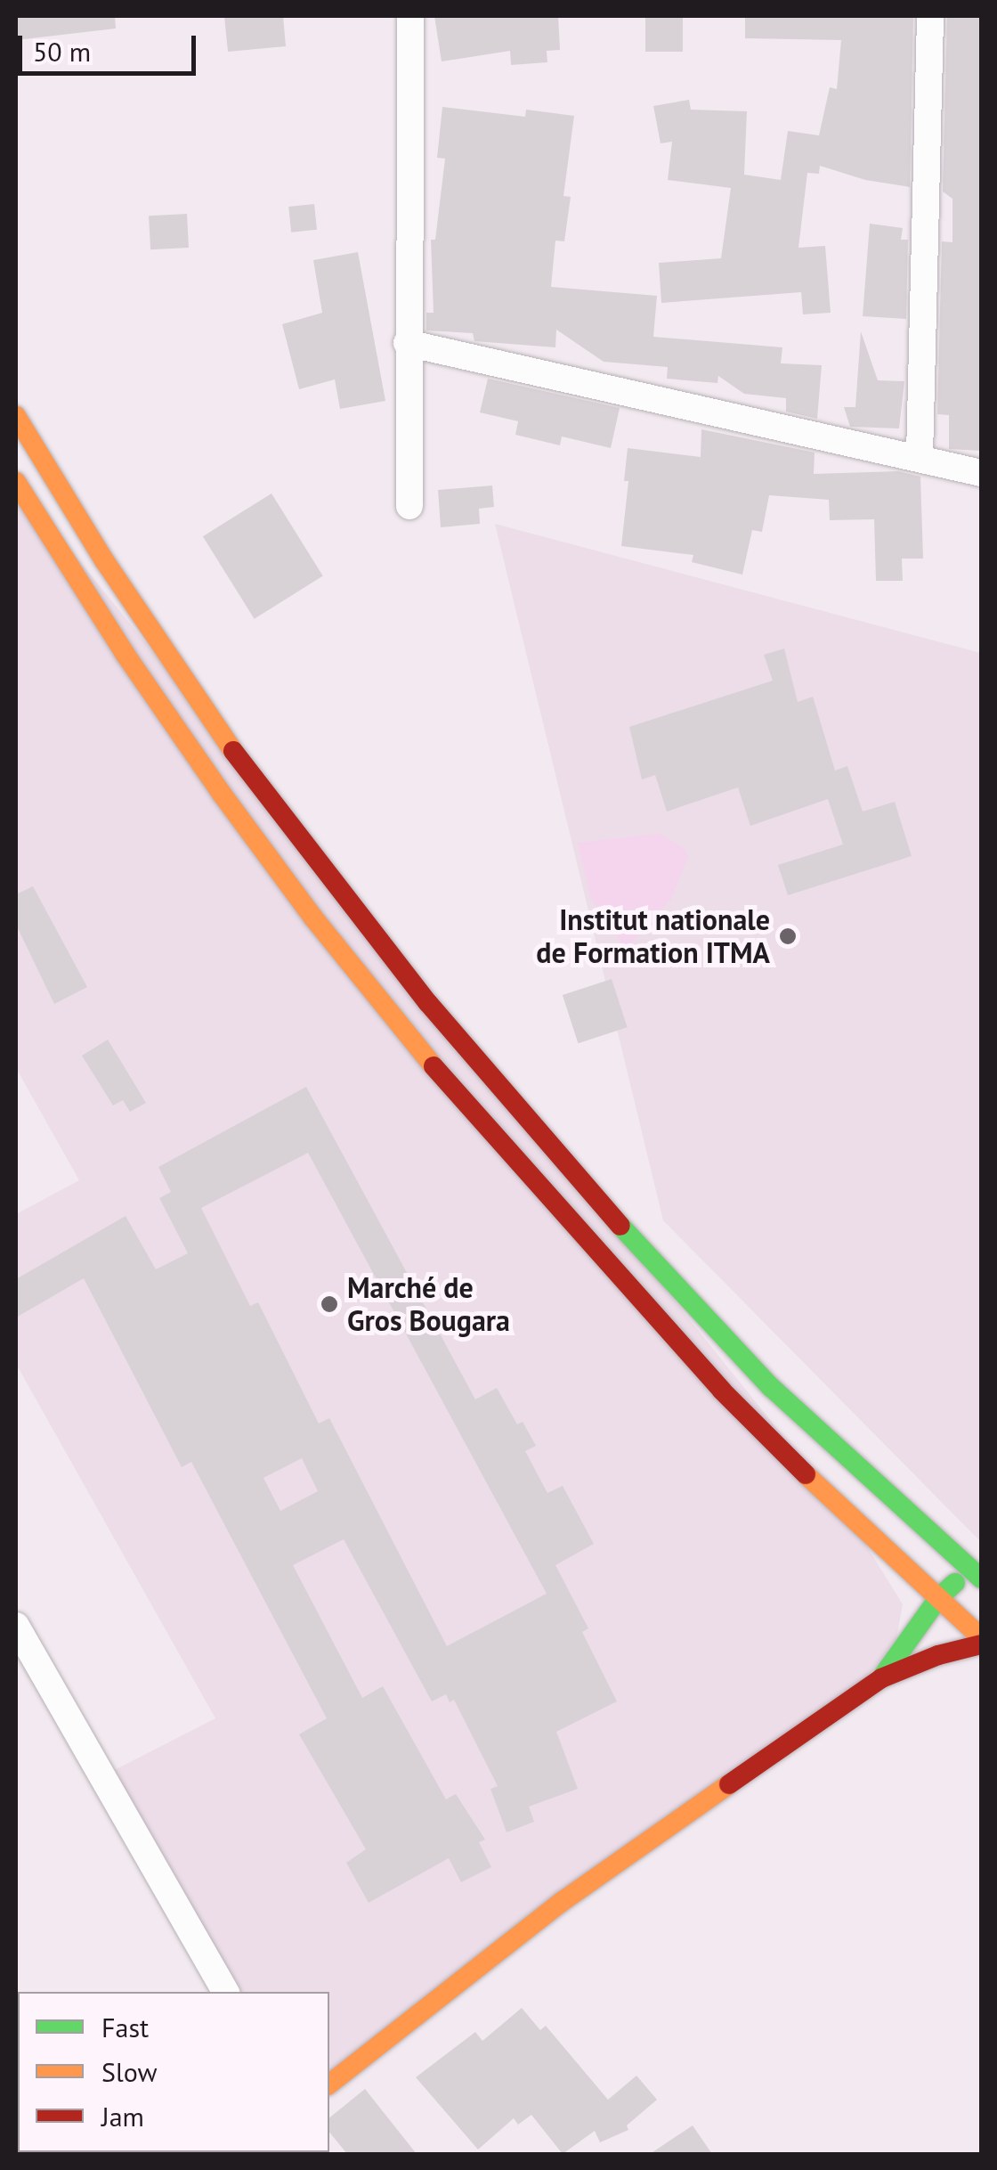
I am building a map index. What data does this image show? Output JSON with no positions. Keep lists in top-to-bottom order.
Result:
{
  "places": ["Institut nationale de Formation ITMA", "Marché de Gros Bougara"],
  "legend": ["Fast", "Slow", "Jam"],
  "scale_bar": "50 m"
}
